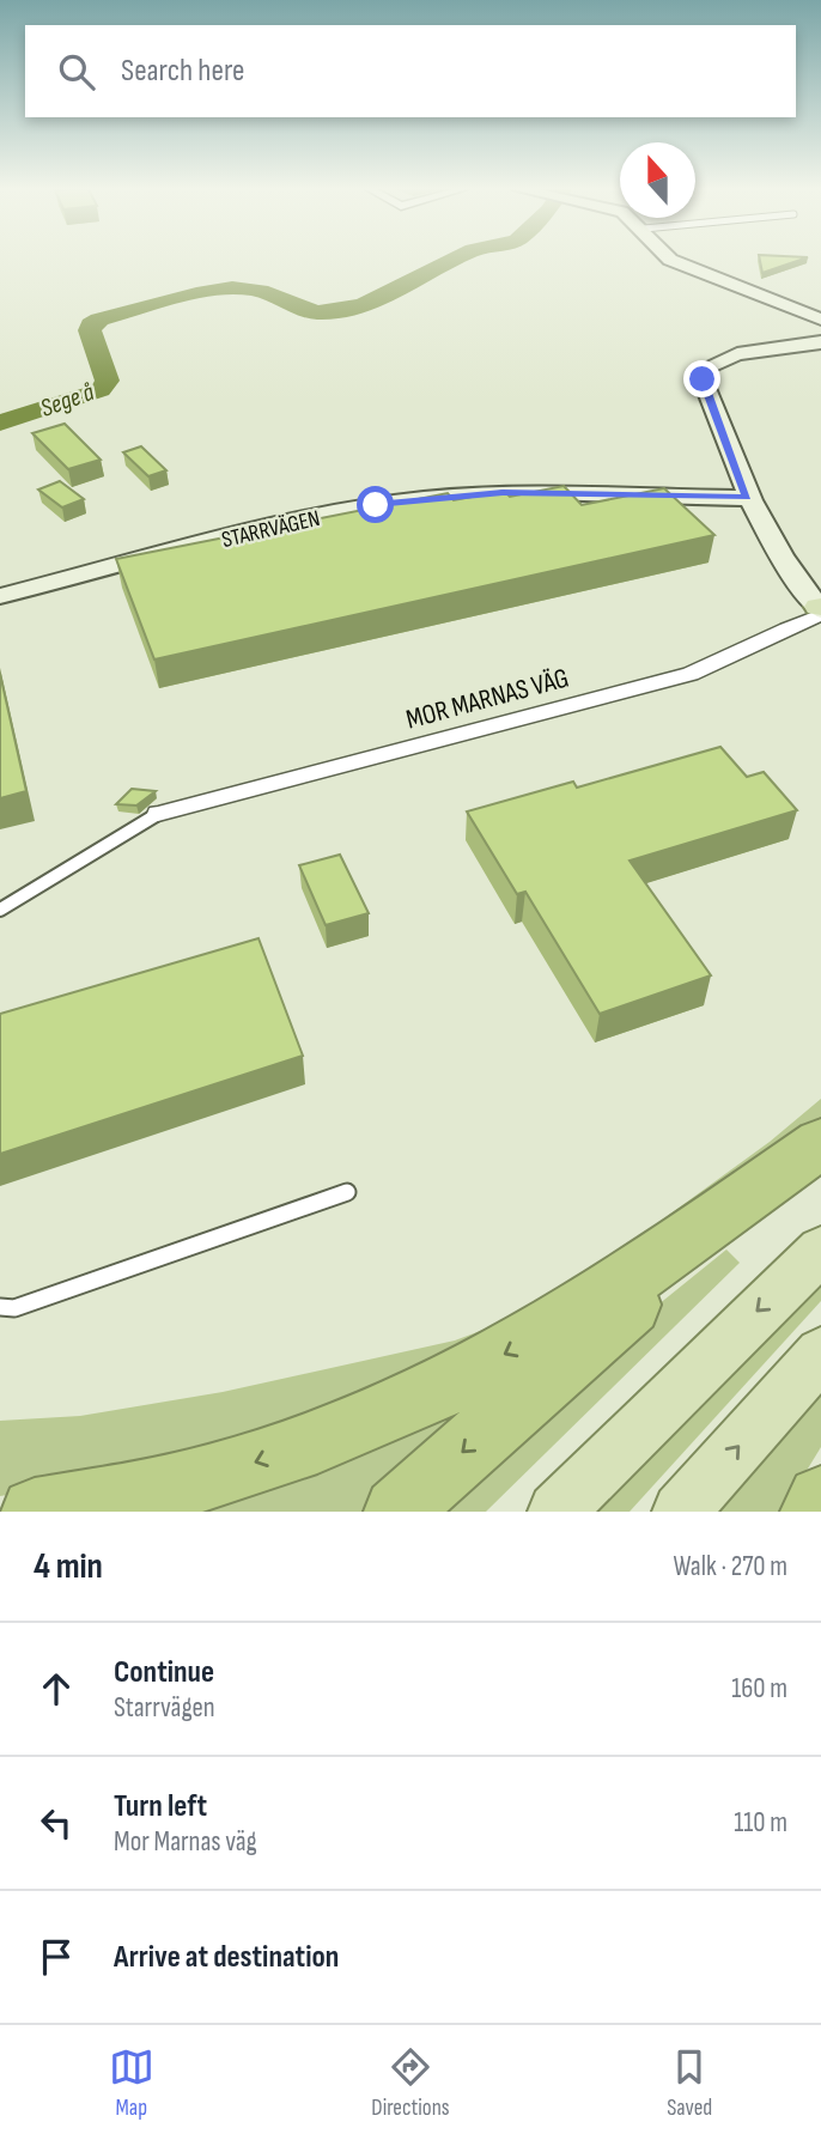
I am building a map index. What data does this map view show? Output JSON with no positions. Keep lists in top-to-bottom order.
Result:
{
  "streets": {
    "street": ["STARRVÄGEN", "MOR MARNAS VÄG"]
  },
  "water": ["Sege å"],
  "north": "top",
  "page": {
    "search": "Search here",
    "heading": ["4 min", "Walk · 270 m"],
    "list": [
      ["Continue", "Starrvägen", "160 m"],
      ["Turn left", "Mor Marnas väg", "110 m"],
      "Arrive at destination"
    ],
    "nav": ["Map", "Directions", "Saved"]
  }
}
